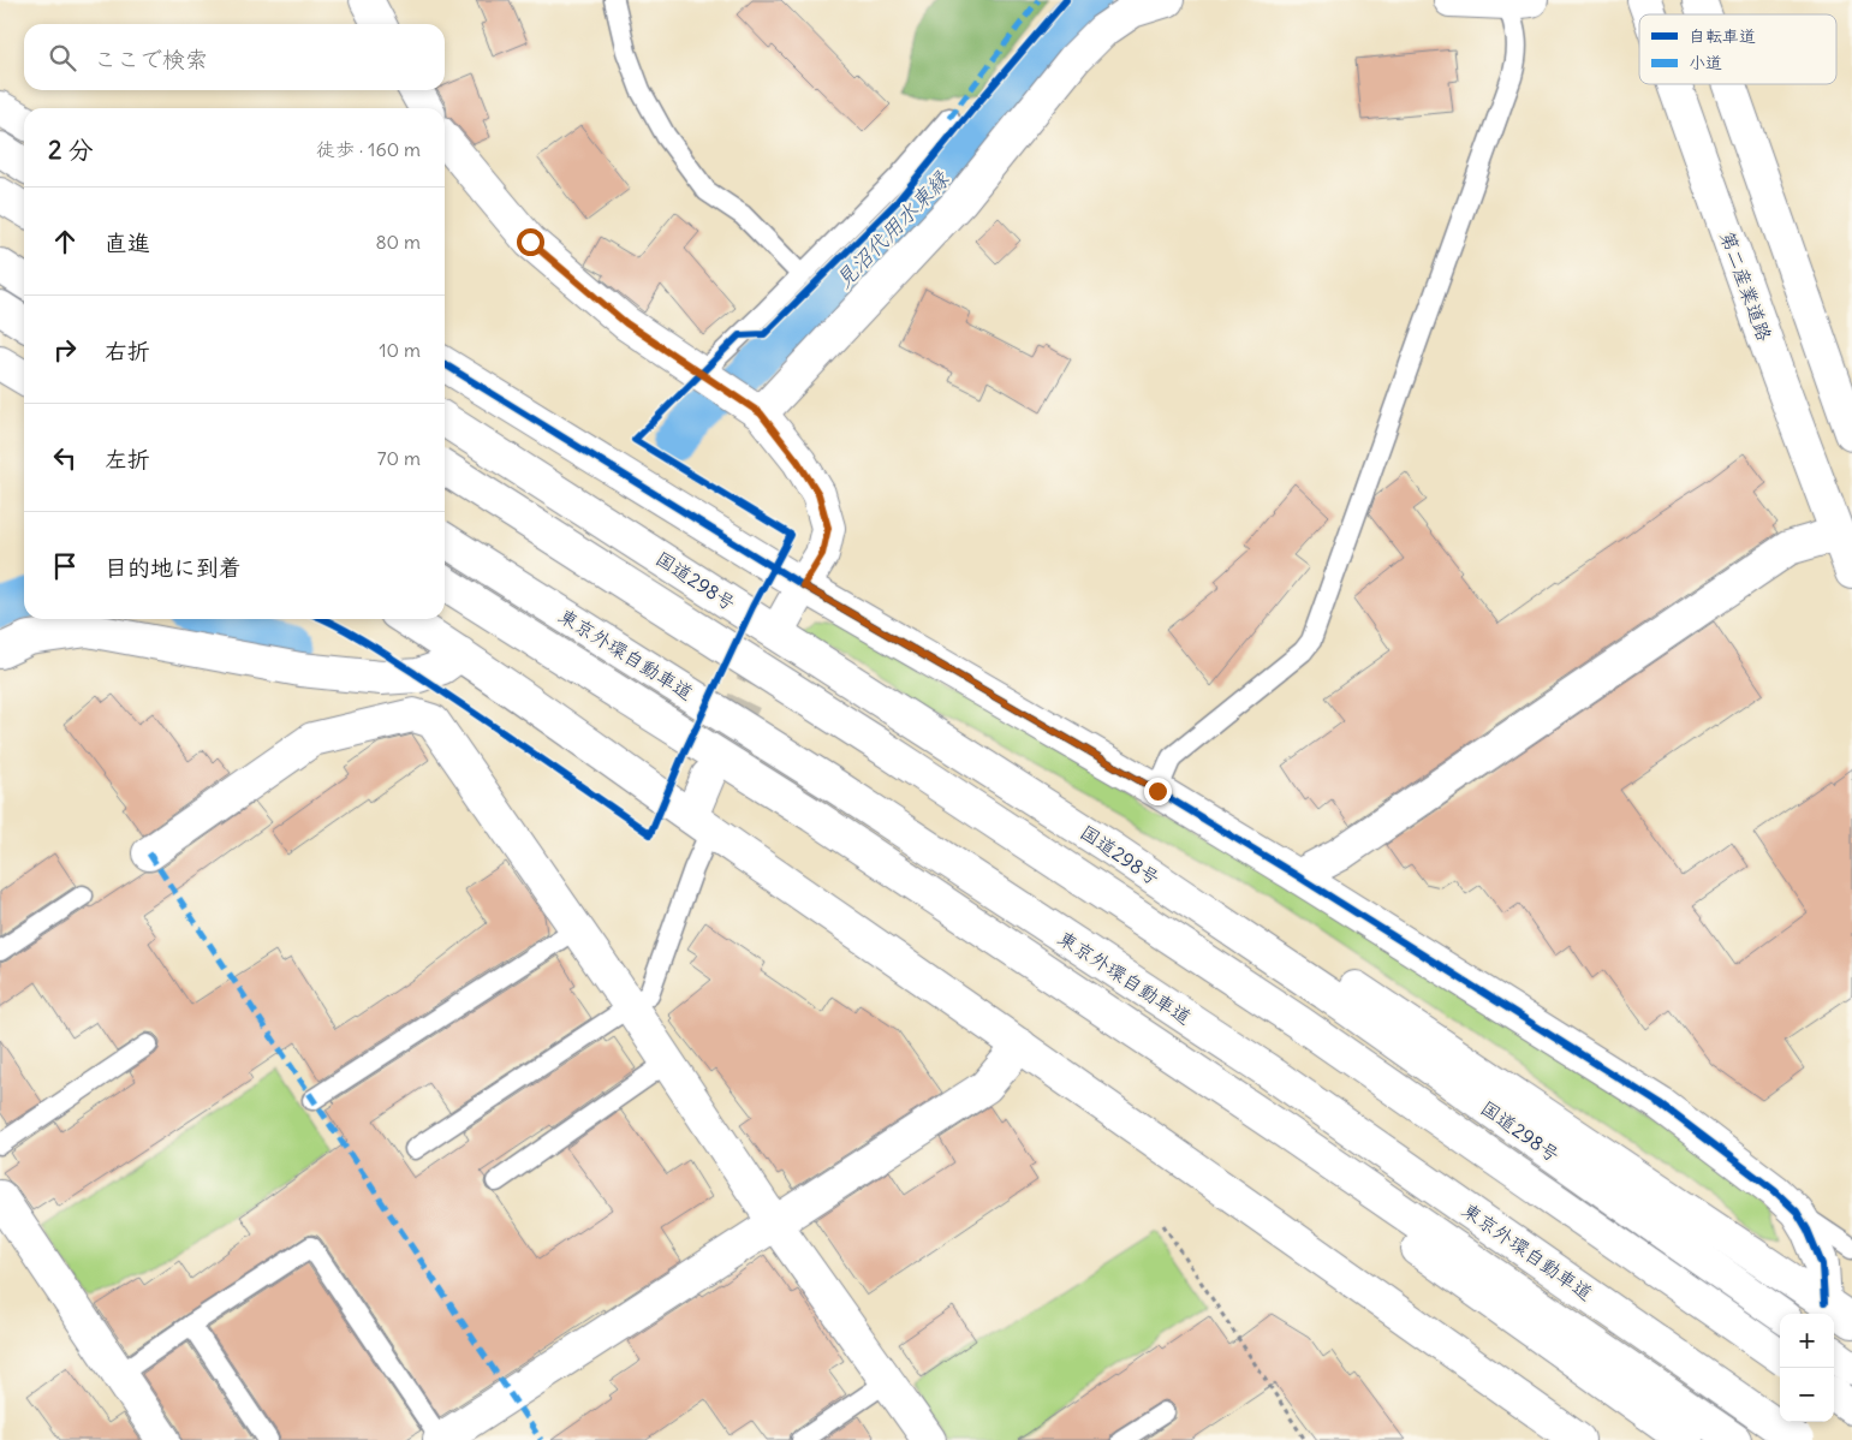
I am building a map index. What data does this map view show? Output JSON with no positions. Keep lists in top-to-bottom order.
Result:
{
  "streets": {
    "main road": ["第二産業道路", "国道298号", "東京外環自動車道"]
  },
  "water": ["見沼代用水東縁"],
  "legend": ["自転車道", "小道"],
  "page": {
    "search": "ここで検索",
    "heading": ["2 分", "徒歩 · 160 m"],
    "list": [
      ["直進", "80 m"],
      ["右折", "10 m"],
      ["左折", "70 m"],
      "目的地に到着"
    ],
    "map_buttons": ["+", "−"]
  }
}
